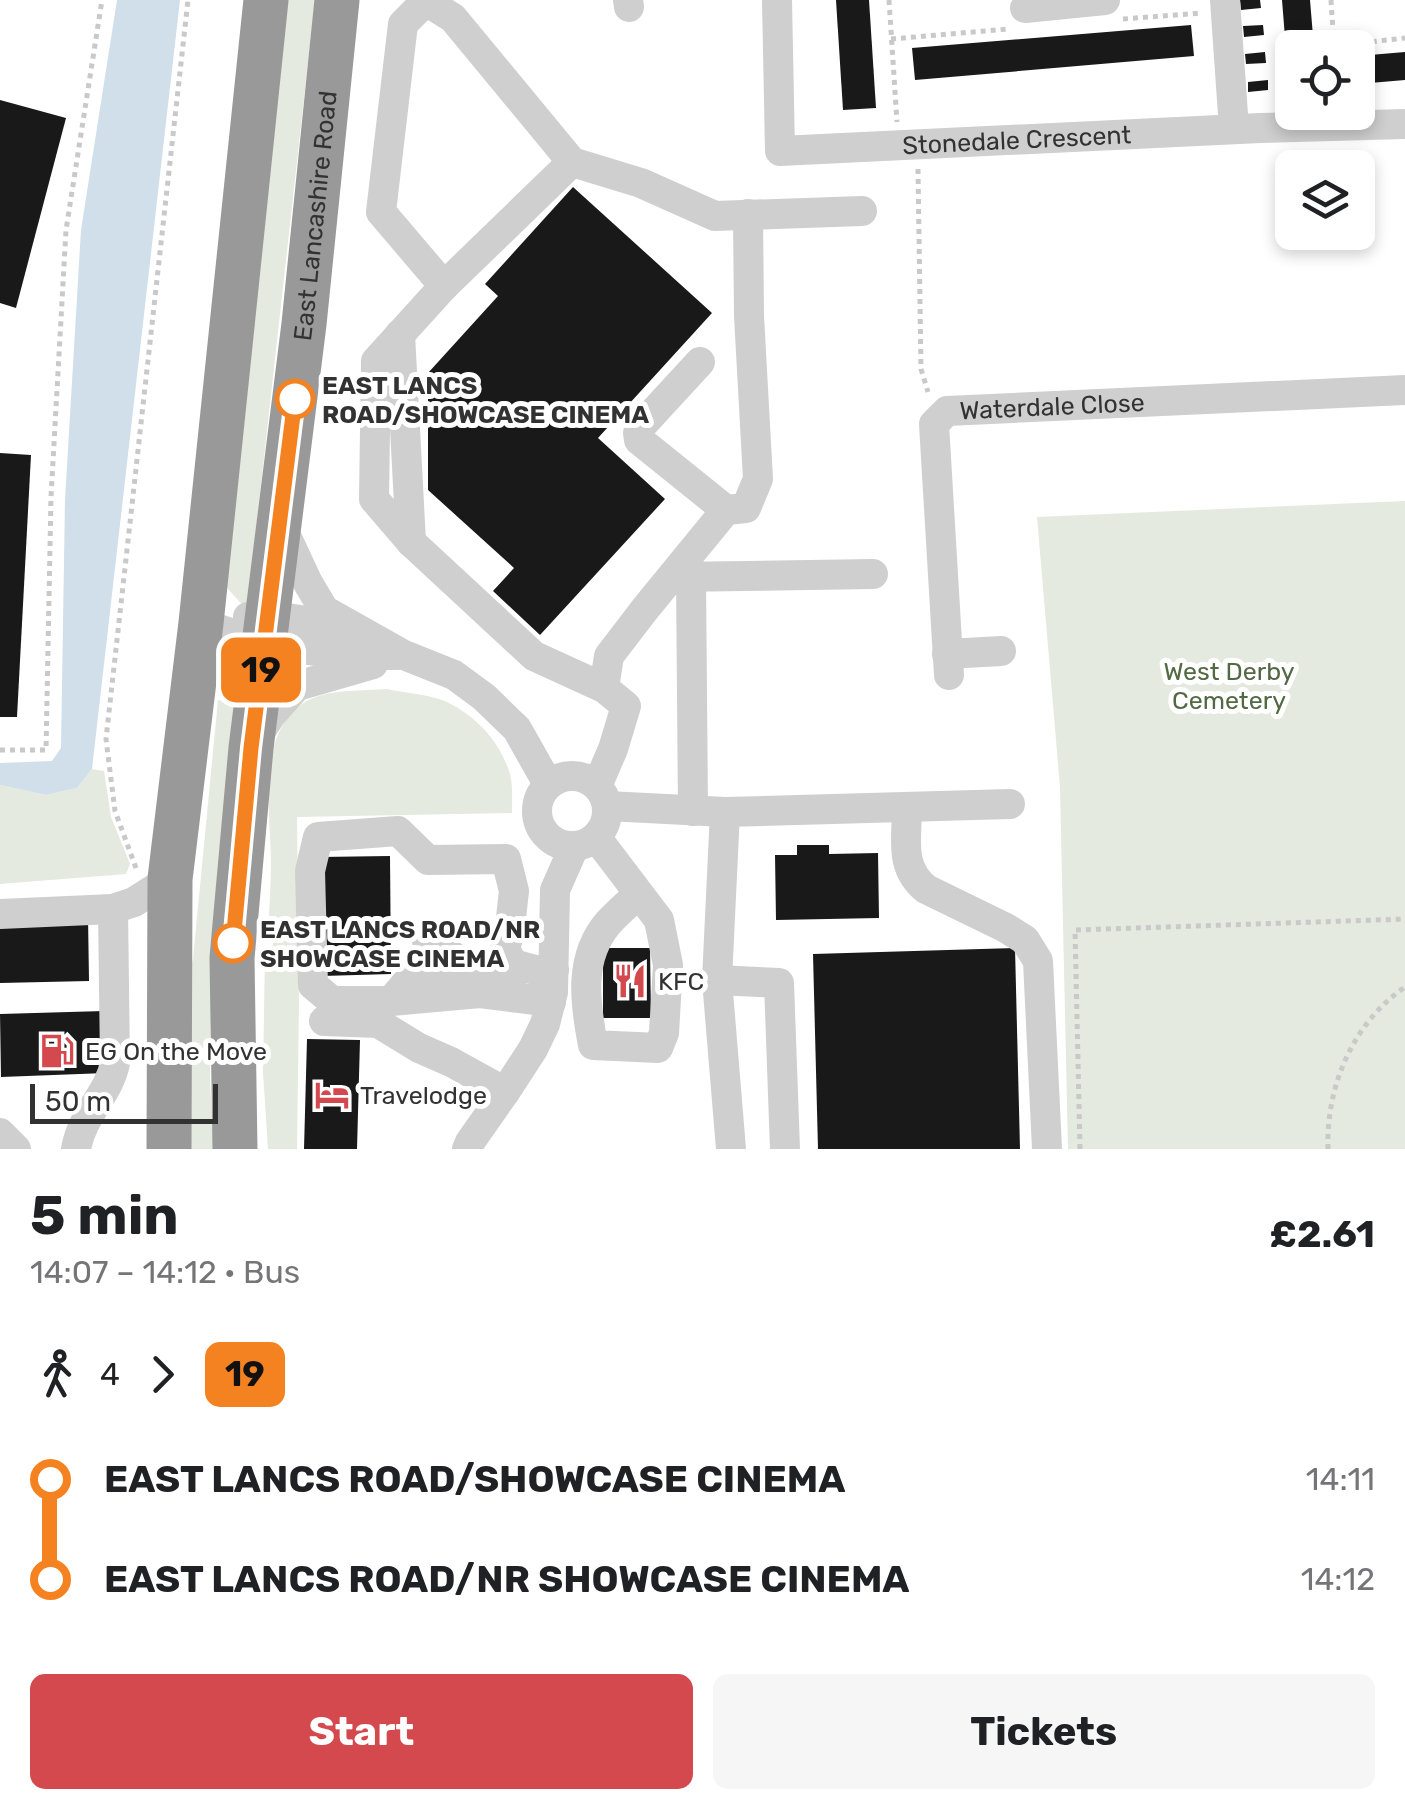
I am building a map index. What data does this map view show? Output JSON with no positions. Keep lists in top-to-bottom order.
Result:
{
  "streets": {
    "highway": ["East Lancashire Road"],
    "street": ["Stonedale Crescent", "Waterdale Close"]
  },
  "parks": ["West Derby Cemetery"],
  "places": {
    "other": ["EAST LANCS ROAD/SHOWCASE CINEMA", "EAST LANCS ROAD/NR SHOWCASE CINEMA"],
    "restaurant": ["KFC"],
    "fuel station": ["EG On the Move"],
    "hotel": ["Travelodge"]
  },
  "lines": ["bus line 19"],
  "scale_bar": "50 m",
  "page": {
    "on_map": "19",
    "scale": "50 m",
    "heading": ["5 min", "14:07 – 14:12 · Bus", "£2.61"],
    "legs": ["4", "19"],
    "list": [
      {
        "name": "EAST LANCS ROAD/SHOWCASE CINEMA",
        "value": "14:11"
      },
      {
        "name": "EAST LANCS ROAD/NR SHOWCASE CINEMA",
        "value": "14:12"
      }
    ],
    "buttons": ["Start", "Tickets"]
  }
}
